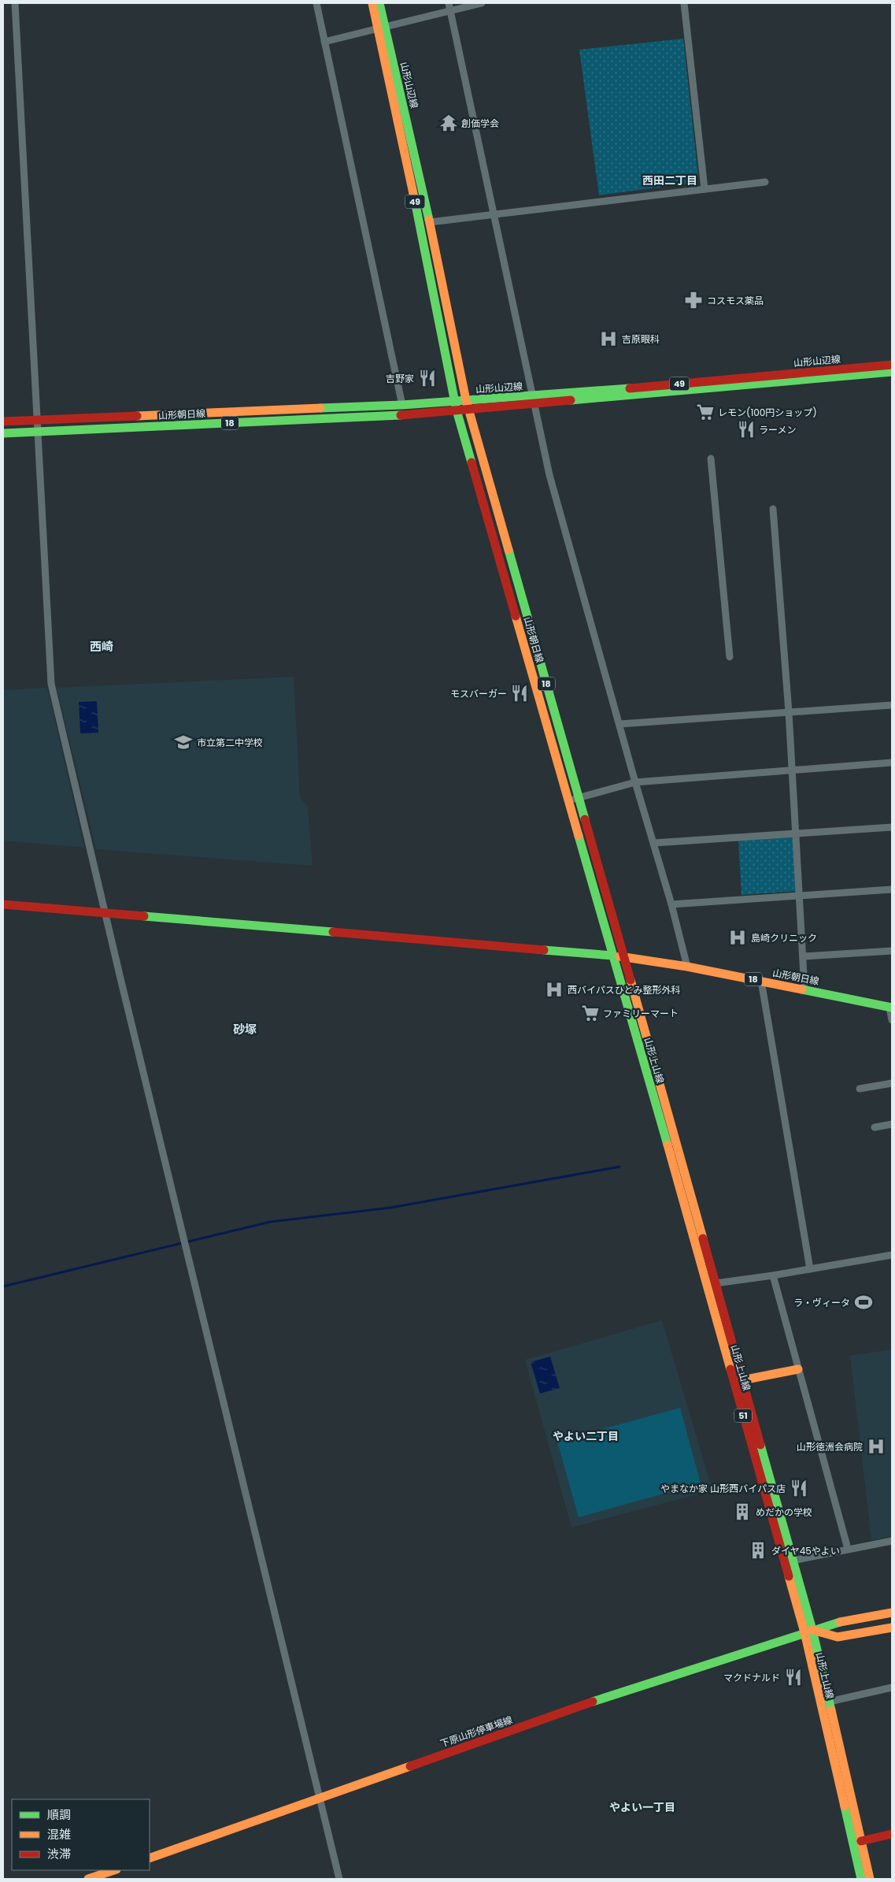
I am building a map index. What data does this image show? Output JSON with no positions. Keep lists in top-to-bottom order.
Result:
{
  "streets": {
    "main road": [
      "山形山辺線",
      "49",
      "山形朝日線",
      "18",
      "山形上山線",
      "51",
      "下原山形停車場線"
    ]
  },
  "crossings": [
    ["山形山辺線", "山形朝日線"],
    ["山形朝日線", "山形上山線"],
    ["山形上山線", "下原山形停車場線"]
  ],
  "districts": [
    "西田二丁目",
    "西崎",
    "砂塚",
    "やよい二丁目",
    "やよい一丁目"
  ],
  "places": {
    "temple": ["創価学会"],
    "pharmacy": ["コスモス薬品"],
    "hospital": [
      "吉原眼科",
      "島崎クリニック",
      "西バイパスひとみ整形外科",
      "山形徳洲会病院"
    ],
    "restaurant": [
      "吉野家",
      "ラーメン",
      "モスバーガー",
      "やまなか家 山形西バイパス店",
      "マクドナルド"
    ],
    "supermarket": ["レモン(100円ショップ)", "ファミリーマート"],
    "school or university": ["市立第二中学校"],
    "sports": ["ラ・ヴィータ"],
    "building": ["めだかの学校", "ダイヤ45やよい"]
  },
  "legend": ["順調", "混雑", "渋滞"]
}
